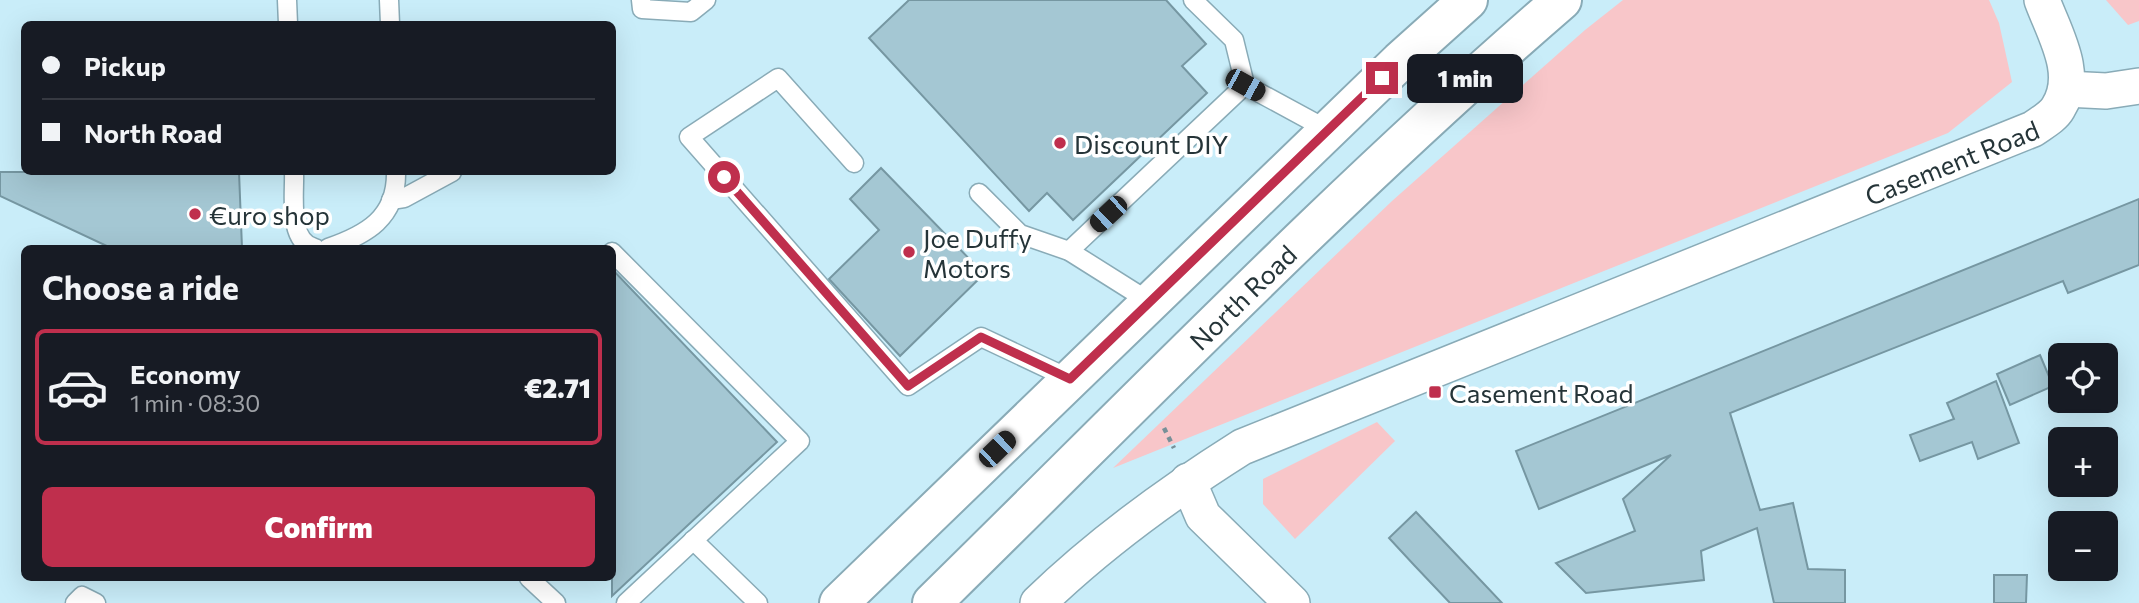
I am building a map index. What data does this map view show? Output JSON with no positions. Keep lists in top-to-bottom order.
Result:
{
  "streets": {
    "main road": ["North Road"],
    "street": ["Casement Road"]
  },
  "places": {
    "other": ["Discount DIY", "€uro shop", "Joe Duffy Motors"],
    "transit": ["Casement Road"]
  },
  "page": {
    "banner": ["Pickup", "North Road"],
    "bubble": "1 min",
    "heading": "Choose a ride",
    "list": [
      {
        "name": "Economy",
        "note": "1 min · 08:30",
        "value": "€2.71"
      }
    ],
    "map_buttons": ["+", "−"],
    "buttons": "Confirm"
  }
}
